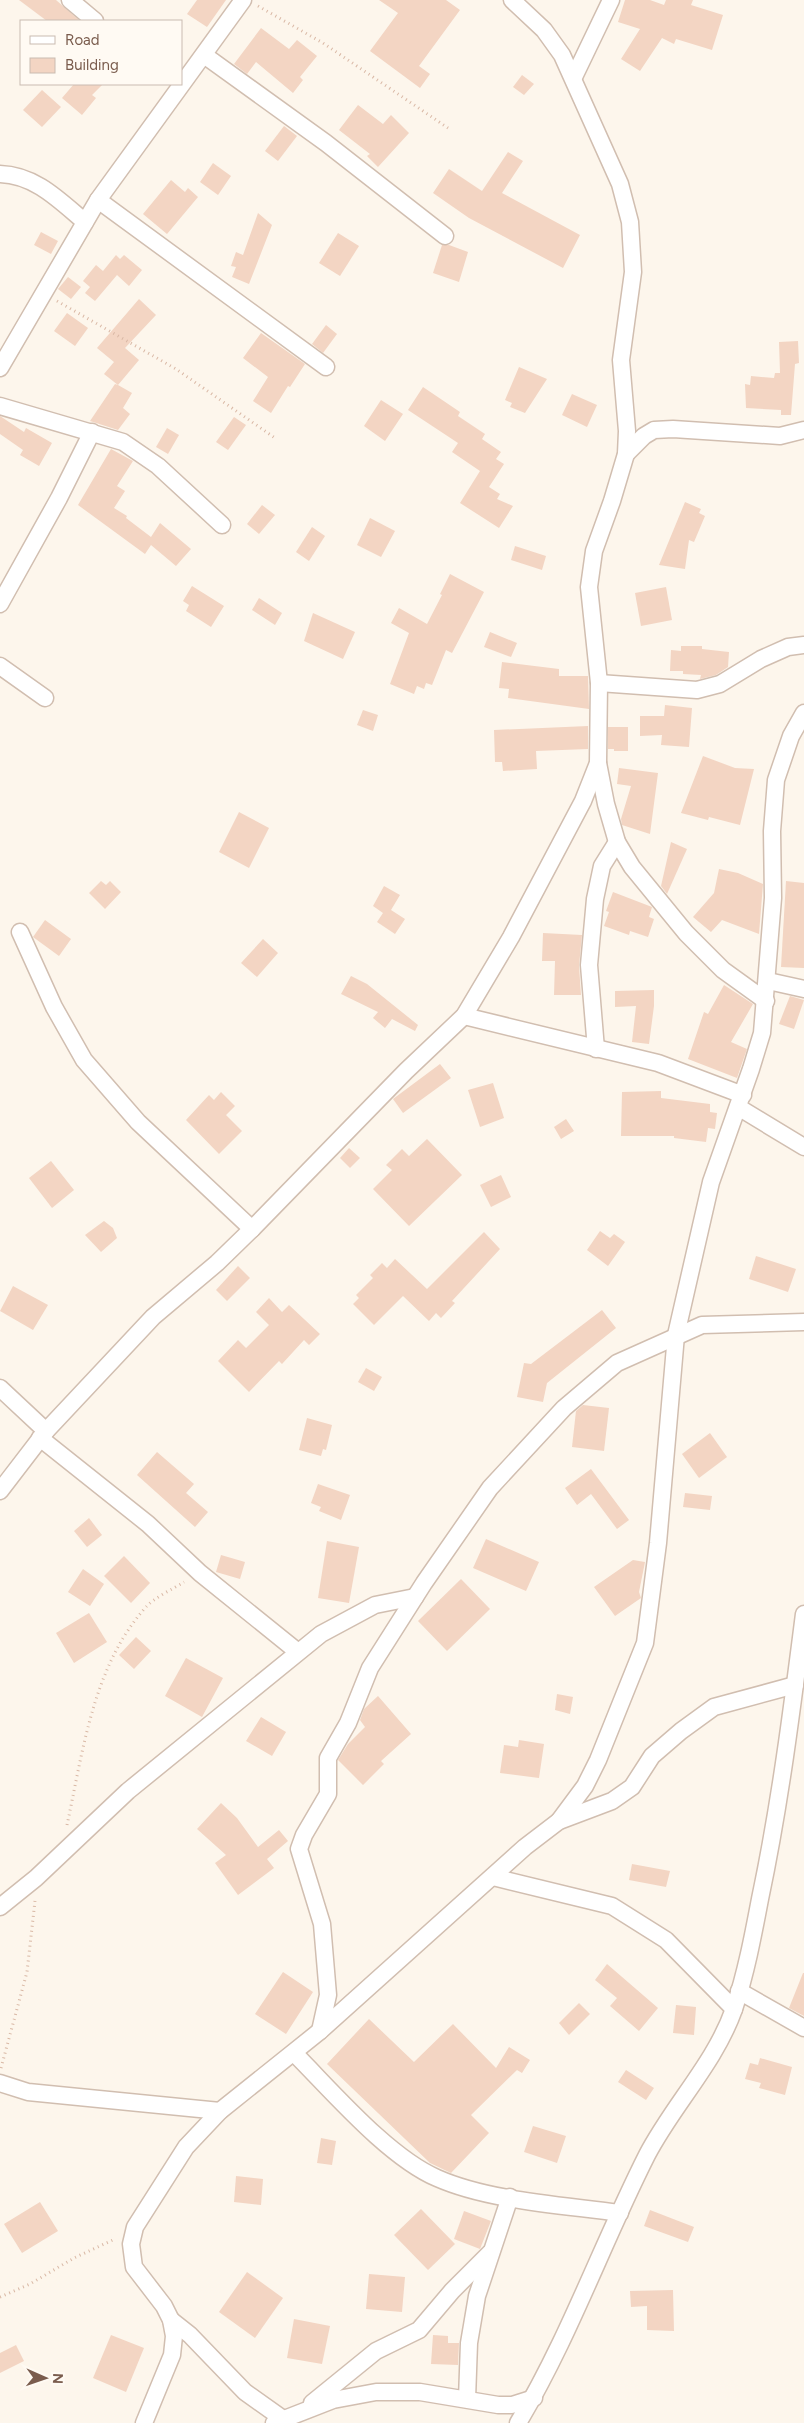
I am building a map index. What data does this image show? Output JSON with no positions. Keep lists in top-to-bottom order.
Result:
{
  "legend": ["Road", "Building"],
  "north": "right"
}
